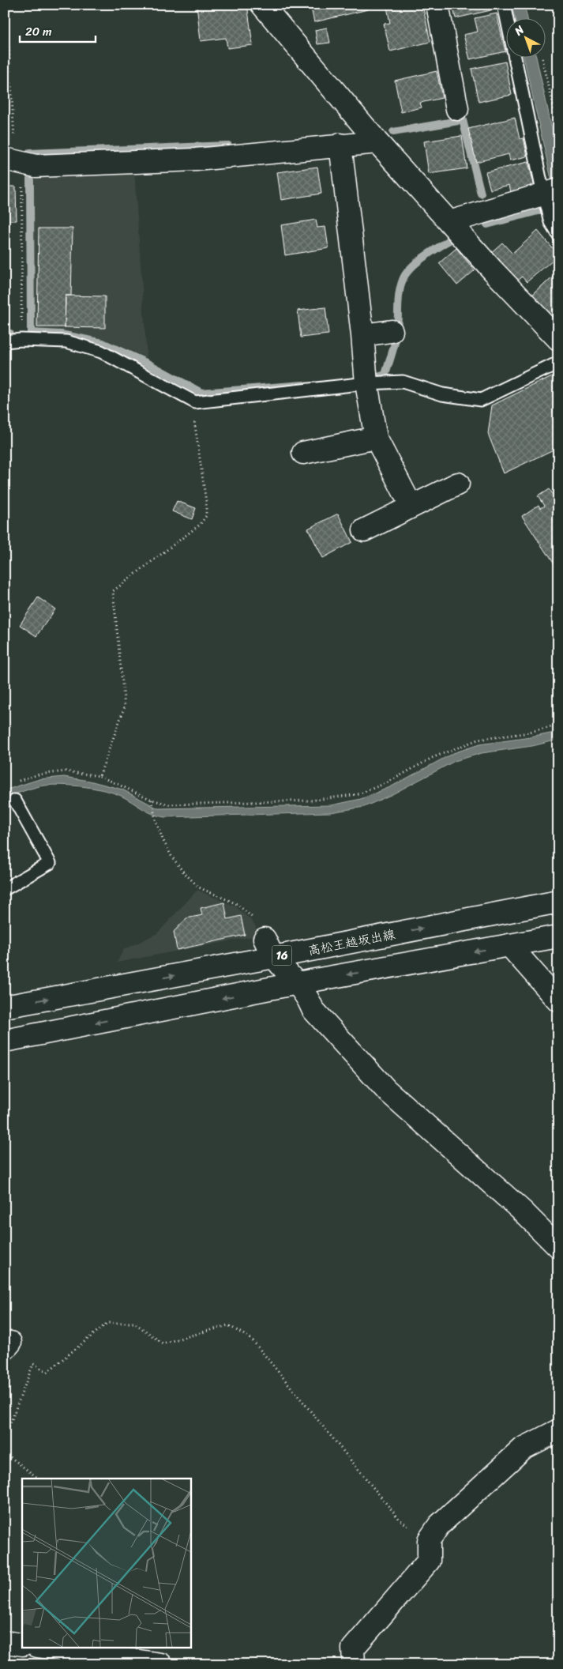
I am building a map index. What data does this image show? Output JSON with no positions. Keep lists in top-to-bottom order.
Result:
{
  "streets": {
    "street": ["高松王越坂出線", "16"]
  },
  "scale_bar": "20 m",
  "north": "top left"
}
